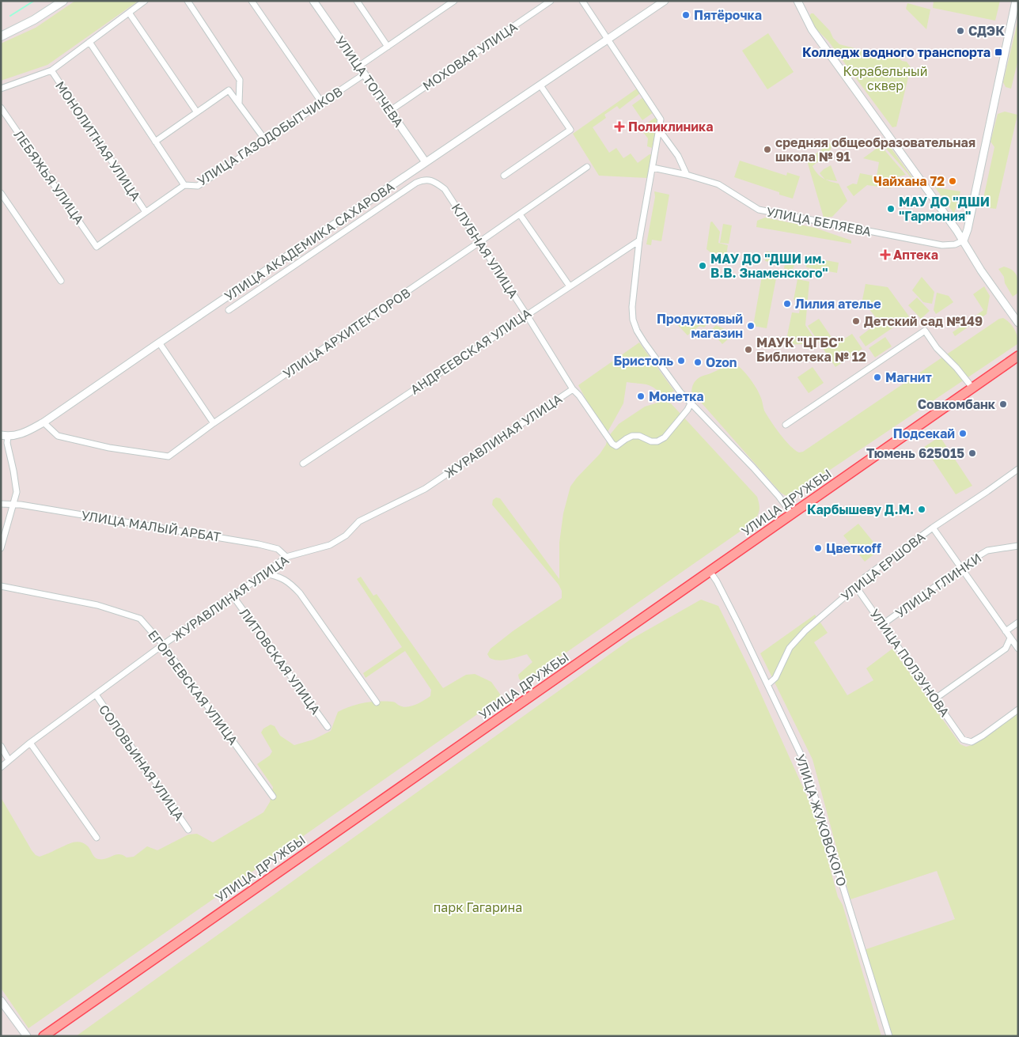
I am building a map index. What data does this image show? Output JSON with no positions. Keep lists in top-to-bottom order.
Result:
{
  "streets": {
    "main road": ["УЛИЦА ДРУЖБЫ"],
    "street": [
      "МОХОВАЯ УЛИЦА",
      "УЛИЦА ТОПЧЕВА",
      "УЛИЦА ГАЗОДОБЫТЧИКОВ",
      "МОНОЛИТНАЯ УЛИЦА",
      "ЛЕБЯЖЬЯ УЛИЦА",
      "УЛИЦА БЕЛЯЕВА",
      "УЛИЦА АКАДЕМИКА САХАРОВА",
      "КЛУБНАЯ УЛИЦА",
      "УЛИЦА АРХИТЕКТОРОВ",
      "АНДРЕЕВСКАЯ УЛИЦА",
      "ЖУРАВЛИНАЯ УЛИЦА",
      "УЛИЦА МАЛЫЙ АРБАТ",
      "УЛИЦА ЕРШОВА",
      "УЛИЦА ГЛИНКИ",
      "ЛИТОВСКАЯ УЛИЦА",
      "УЛИЦА ПОЛЗУНОВА",
      "ЕГОРЬЕВСКАЯ УЛИЦА",
      "СОЛОВЬИНАЯ УЛИЦА",
      "УЛИЦА ЖУКОВСКОГО"
    ]
  },
  "crossings": [
    ["МОХОВАЯ УЛИЦА", "УЛИЦА ТОПЧЕВА"],
    ["УЛИЦА ТОПЧЕВА", "УЛИЦА ГАЗОДОБЫТЧИКОВ"],
    ["УЛИЦА ТОПЧЕВА", "УЛИЦА АКАДЕМИКА САХАРОВА"],
    ["УЛИЦА ГАЗОДОБЫТЧИКОВ", "МОНОЛИТНАЯ УЛИЦА"],
    ["УЛИЦА ГАЗОДОБЫТЧИКОВ", "ЛЕБЯЖЬЯ УЛИЦА"],
    ["УЛИЦА АКАДЕМИКА САХАРОВА", "УЛИЦА АРХИТЕКТОРОВ"],
    ["КЛУБНАЯ УЛИЦА", "УЛИЦА АРХИТЕКТОРОВ"],
    ["КЛУБНАЯ УЛИЦА", "АНДРЕЕВСКАЯ УЛИЦА"],
    ["КЛУБНАЯ УЛИЦА", "ЖУРАВЛИНАЯ УЛИЦА"],
    ["ЖУРАВЛИНАЯ УЛИЦА", "УЛИЦА МАЛЫЙ АРБАТ"],
    ["ЖУРАВЛИНАЯ УЛИЦА", "ЛИТОВСКАЯ УЛИЦА"],
    ["ЖУРАВЛИНАЯ УЛИЦА", "ЕГОРЬЕВСКАЯ УЛИЦА"],
    ["ЖУРАВЛИНАЯ УЛИЦА", "СОЛОВЬИНАЯ УЛИЦА"],
    ["УЛИЦА ДРУЖБЫ", "УЛИЦА ЖУКОВСКОГО"],
    ["УЛИЦА ЕРШОВА", "УЛИЦА ПОЛЗУНОВА"],
    ["УЛИЦА ЕРШОВА", "УЛИЦА ЖУКОВСКОГО"],
    ["УЛИЦА ГЛИНКИ", "УЛИЦА ПОЛЗУНОВА"]
  ],
  "parks": ["Корабельный сквер", "парк Гагарина"],
  "places": {
    "other": [
      "Пятёрочка",
      "СДЭК",
      "средняя общеобразовательная школа № 91",
      "Чайхана 72",
      "МАУ ДО \"ДШИ \"Гармония\"",
      "МАУ ДО \"ДШИ им. В.В. Знаменского\"",
      "Лилия ателье",
      "Детский сад №149",
      "Продуктовый магазин",
      "МАУК \"ЦГБС\" Библиотека № 12",
      "Бристоль",
      "Ozon",
      "Магнит",
      "Монетка",
      "Совкомбанк",
      "Подсекай",
      "Тюмень 625015",
      "Карбышеву Д.М.",
      "Цветкоff"
    ],
    "transit": ["Колледж водного транспорта"],
    "health": ["Поликлиника", "Аптека"]
  }
}
